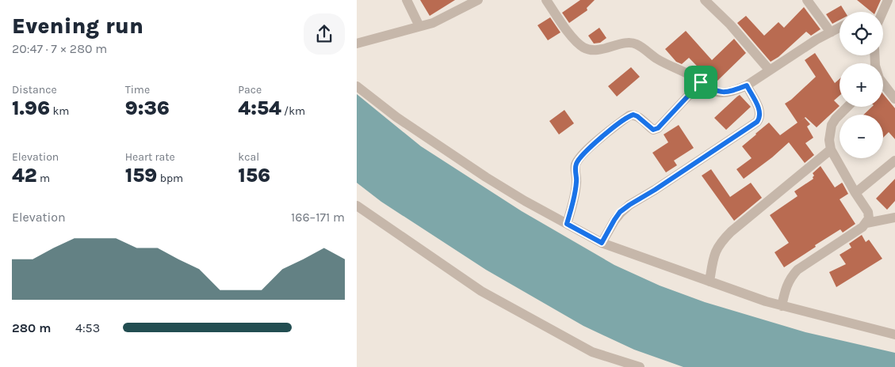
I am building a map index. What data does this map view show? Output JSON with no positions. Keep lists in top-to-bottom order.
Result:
{
  "page": {
    "heading": ["Evening run", "20:47 · 7 × 280 m"],
    "map_buttons": ["+", "−"],
    "stats": [
      ["Distance", "1.96 km"],
      ["Time", "9:36"],
      ["Pace", "4:54 /km"],
      ["Elevation", "42 m"],
      ["Heart rate", "159 bpm"],
      ["kcal", "156"]
    ],
    "chart": ["Elevation", "166–171 m"],
    "list": [
      {
        "name": "280 m",
        "note": "4:53"
      }
    ]
  }
}
